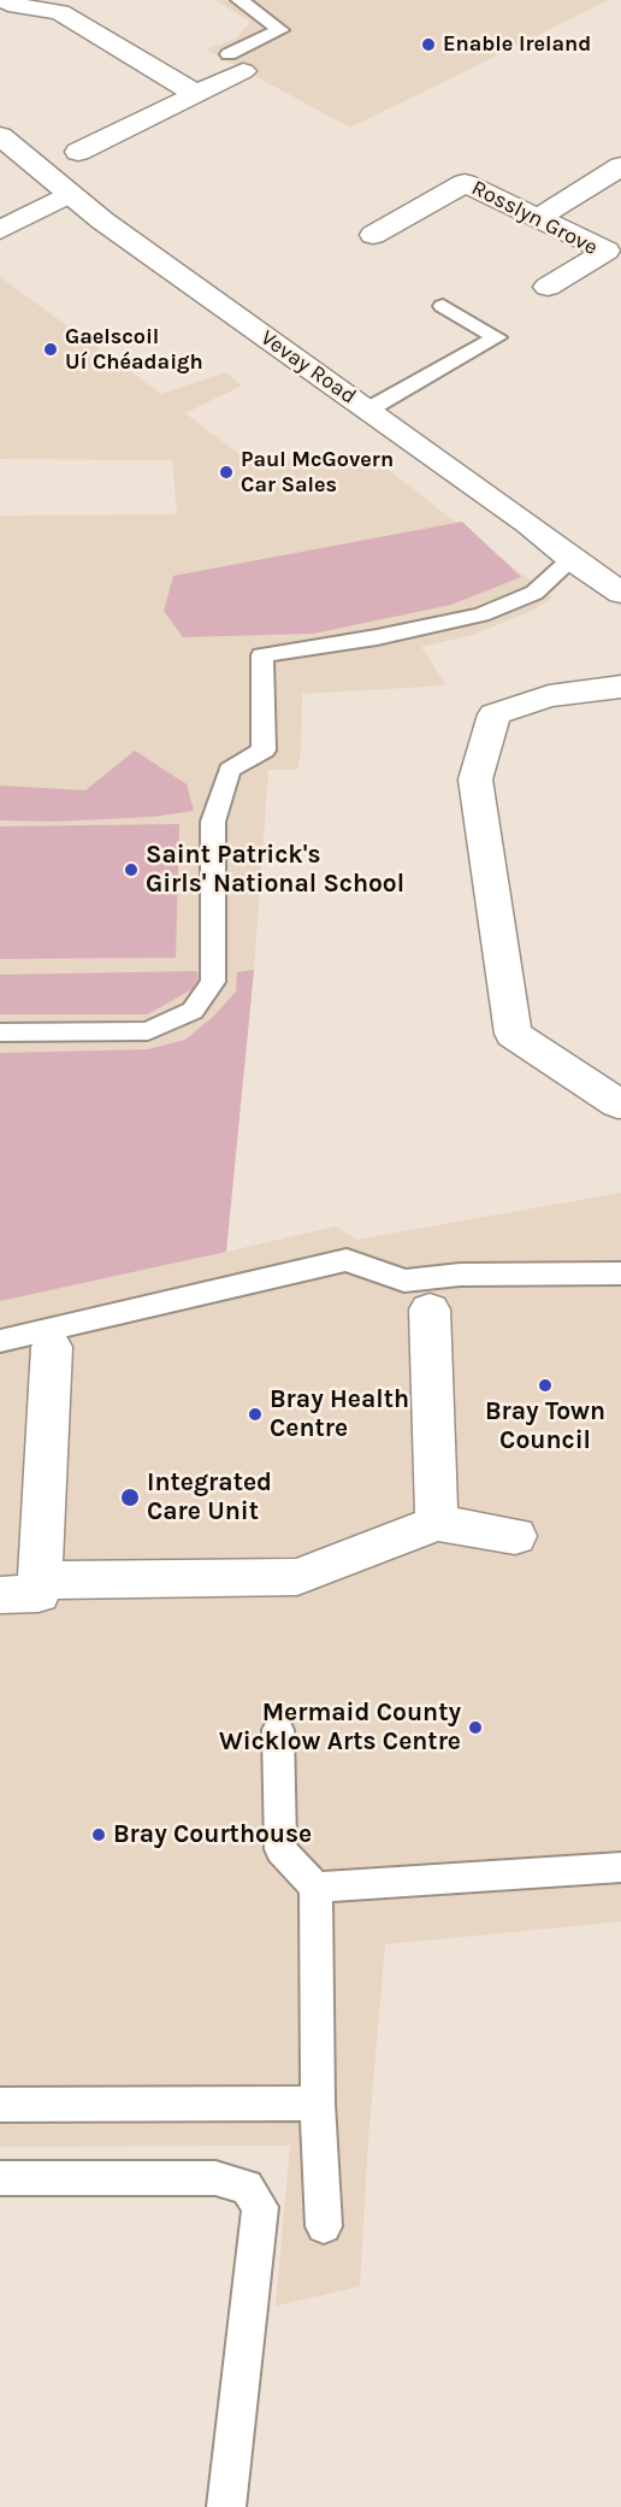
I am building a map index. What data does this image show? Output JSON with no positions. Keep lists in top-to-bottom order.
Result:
{
  "streets": {
    "street": ["Rosslyn Grove", "Vevay Road"]
  },
  "places": [
    "Enable Ireland",
    "Gaelscoil Uí Chéadaigh",
    "Paul McGovern Car Sales",
    "Saint Patrick's Girls' National School",
    "Bray Town Council",
    "Bray Health Centre",
    "Integrated Care Unit",
    "Mermaid County Wicklow Arts Centre",
    "Bray Courthouse"
  ]
}
